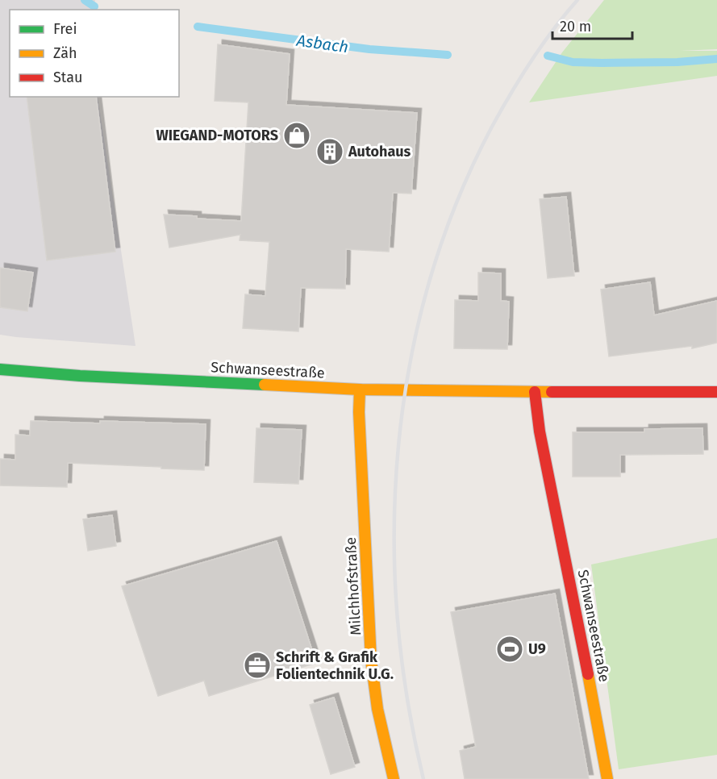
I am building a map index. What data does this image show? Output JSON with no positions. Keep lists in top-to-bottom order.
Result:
{
  "streets": {
    "street": ["Schwanseestraße", "Milchhofstraße"]
  },
  "crossings": [
    ["Schwanseestraße", "Milchhofstraße"]
  ],
  "water": ["Asbach"],
  "places": {
    "shop": ["WIEGAND-MOTORS"],
    "building": ["Autohaus"],
    "sports": ["U9"],
    "office": ["Schrift & Grafik Folientechnik U.G."]
  },
  "legend": ["Frei", "Zäh", "Stau"],
  "scale_bar": "20 m"
}
